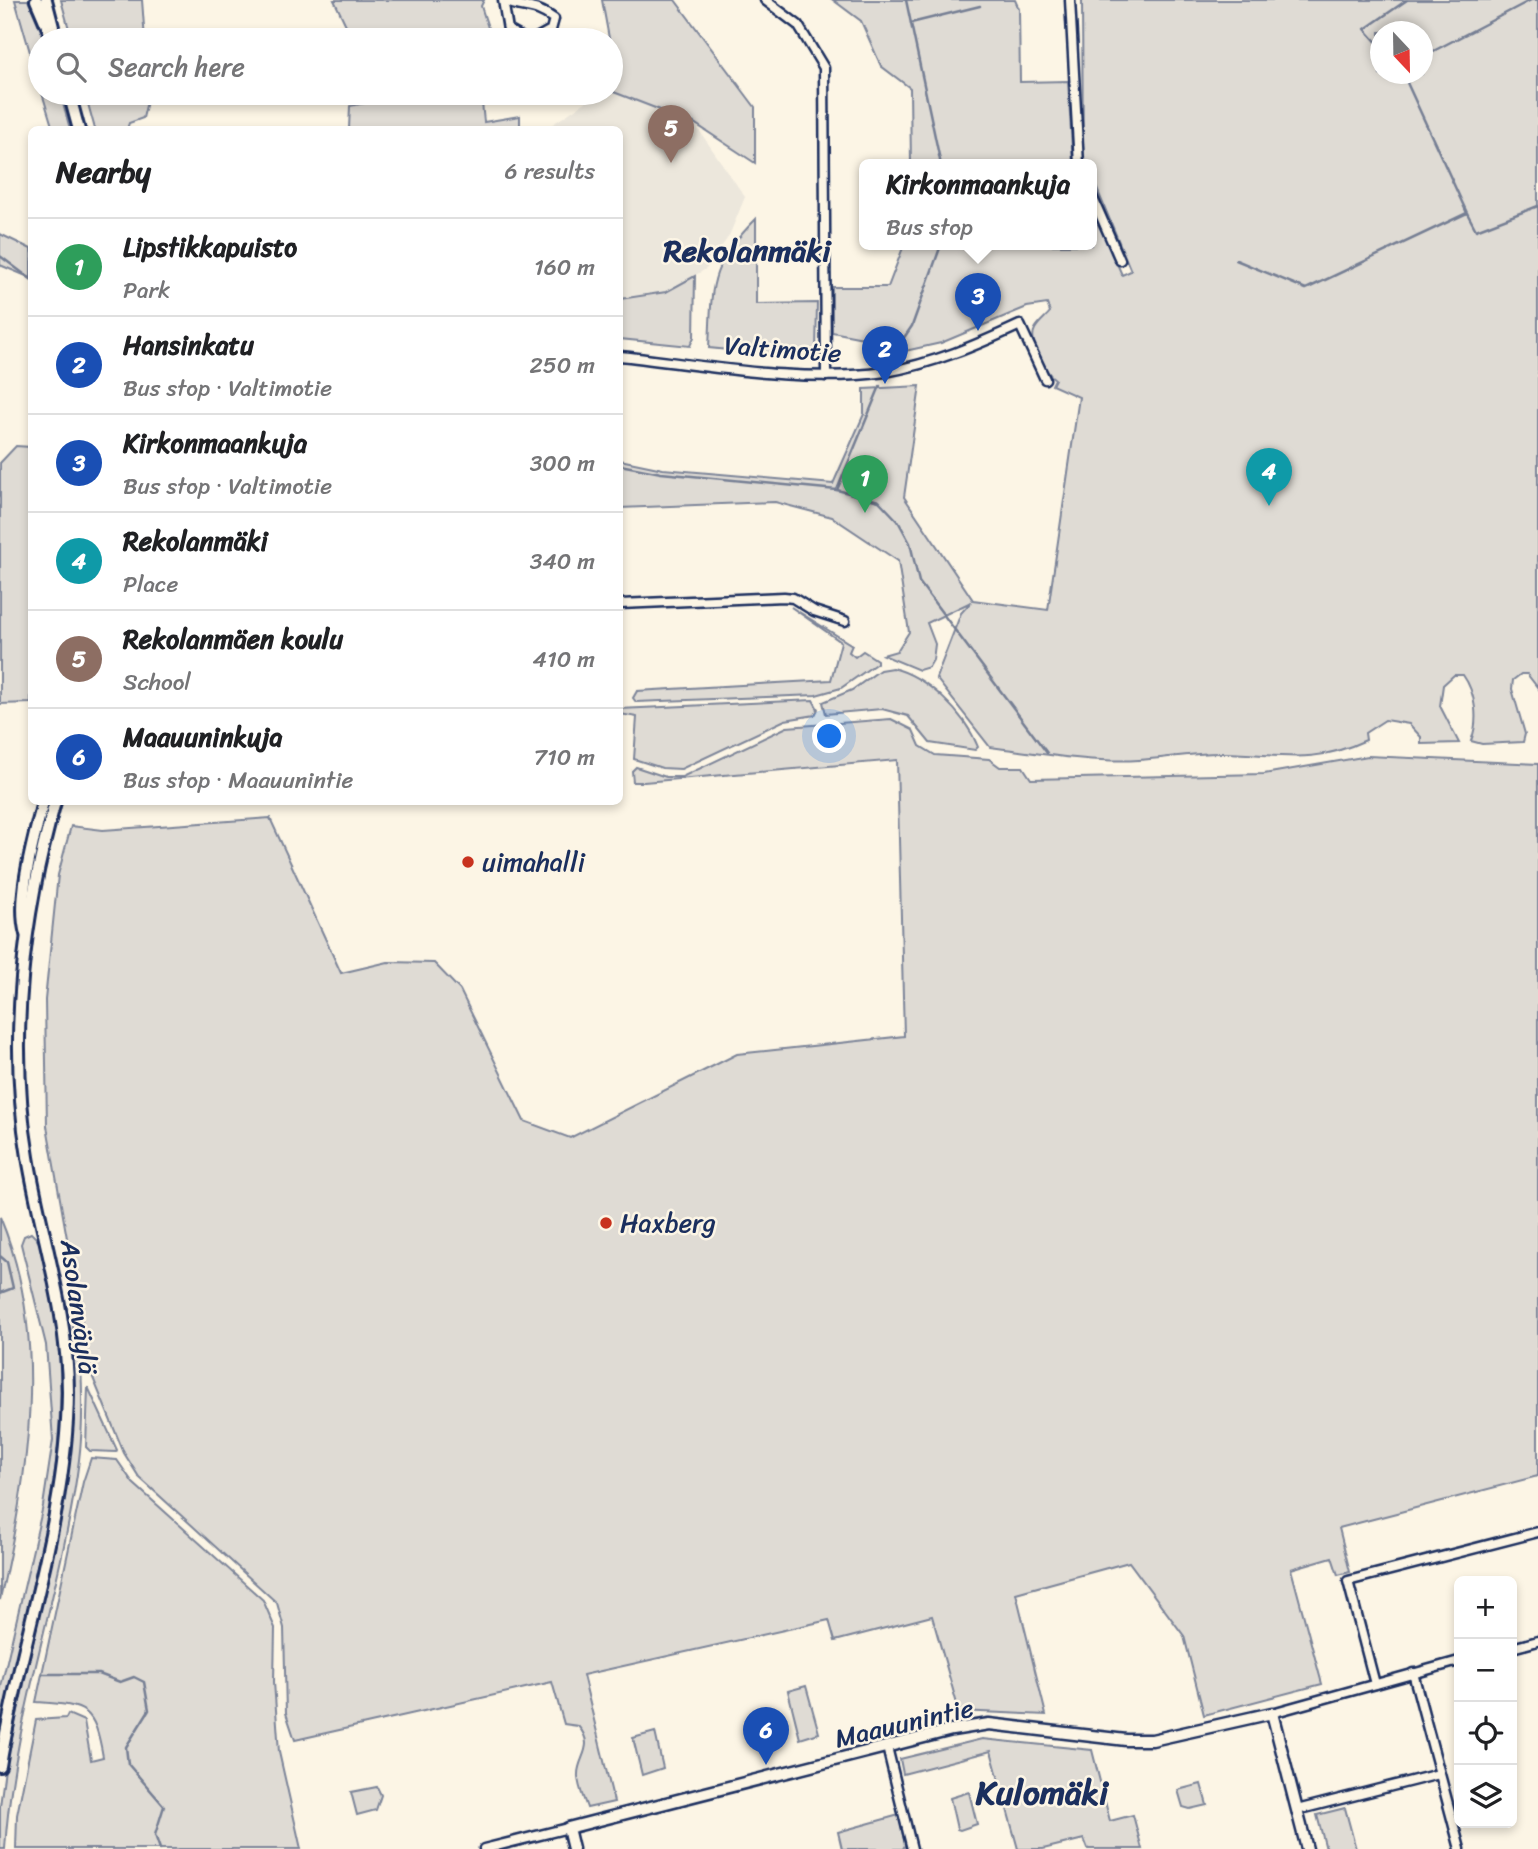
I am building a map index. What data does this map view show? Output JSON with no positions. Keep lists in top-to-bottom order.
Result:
{
  "streets": {
    "main road": ["Asolanväylä"],
    "street": ["Valtimotie", "Maauunintie"]
  },
  "districts": ["Rekolanmäki", "Kulomäki"],
  "places": ["uimahalli", "Haxberg"],
  "north": "bottom",
  "page": {
    "search": "Search here",
    "pins": [
      "5",
      "3",
      "2",
      "4",
      "1",
      "6"
    ],
    "heading": ["Nearby", "6 results"],
    "popup": ["Kirkonmaankuja", "Bus stop"],
    "list": [
      {
        "mark": "1",
        "name": "Lipstikkapuisto",
        "note": "Park",
        "value": "160 m"
      },
      {
        "mark": "2",
        "name": "Hansinkatu",
        "note": "Bus stop · Valtimotie",
        "value": "250 m"
      },
      {
        "mark": "3",
        "name": "Kirkonmaankuja",
        "note": "Bus stop · Valtimotie",
        "value": "300 m"
      },
      {
        "mark": "4",
        "name": "Rekolanmäki",
        "note": "Place",
        "value": "340 m"
      },
      {
        "mark": "5",
        "name": "Rekolanmäen koulu",
        "note": "School",
        "value": "410 m"
      },
      {
        "mark": "6",
        "name": "Maauuninkuja",
        "note": "Bus stop · Maauunintie",
        "value": "710 m"
      }
    ],
    "map_buttons": ["+", "−"]
  }
}
